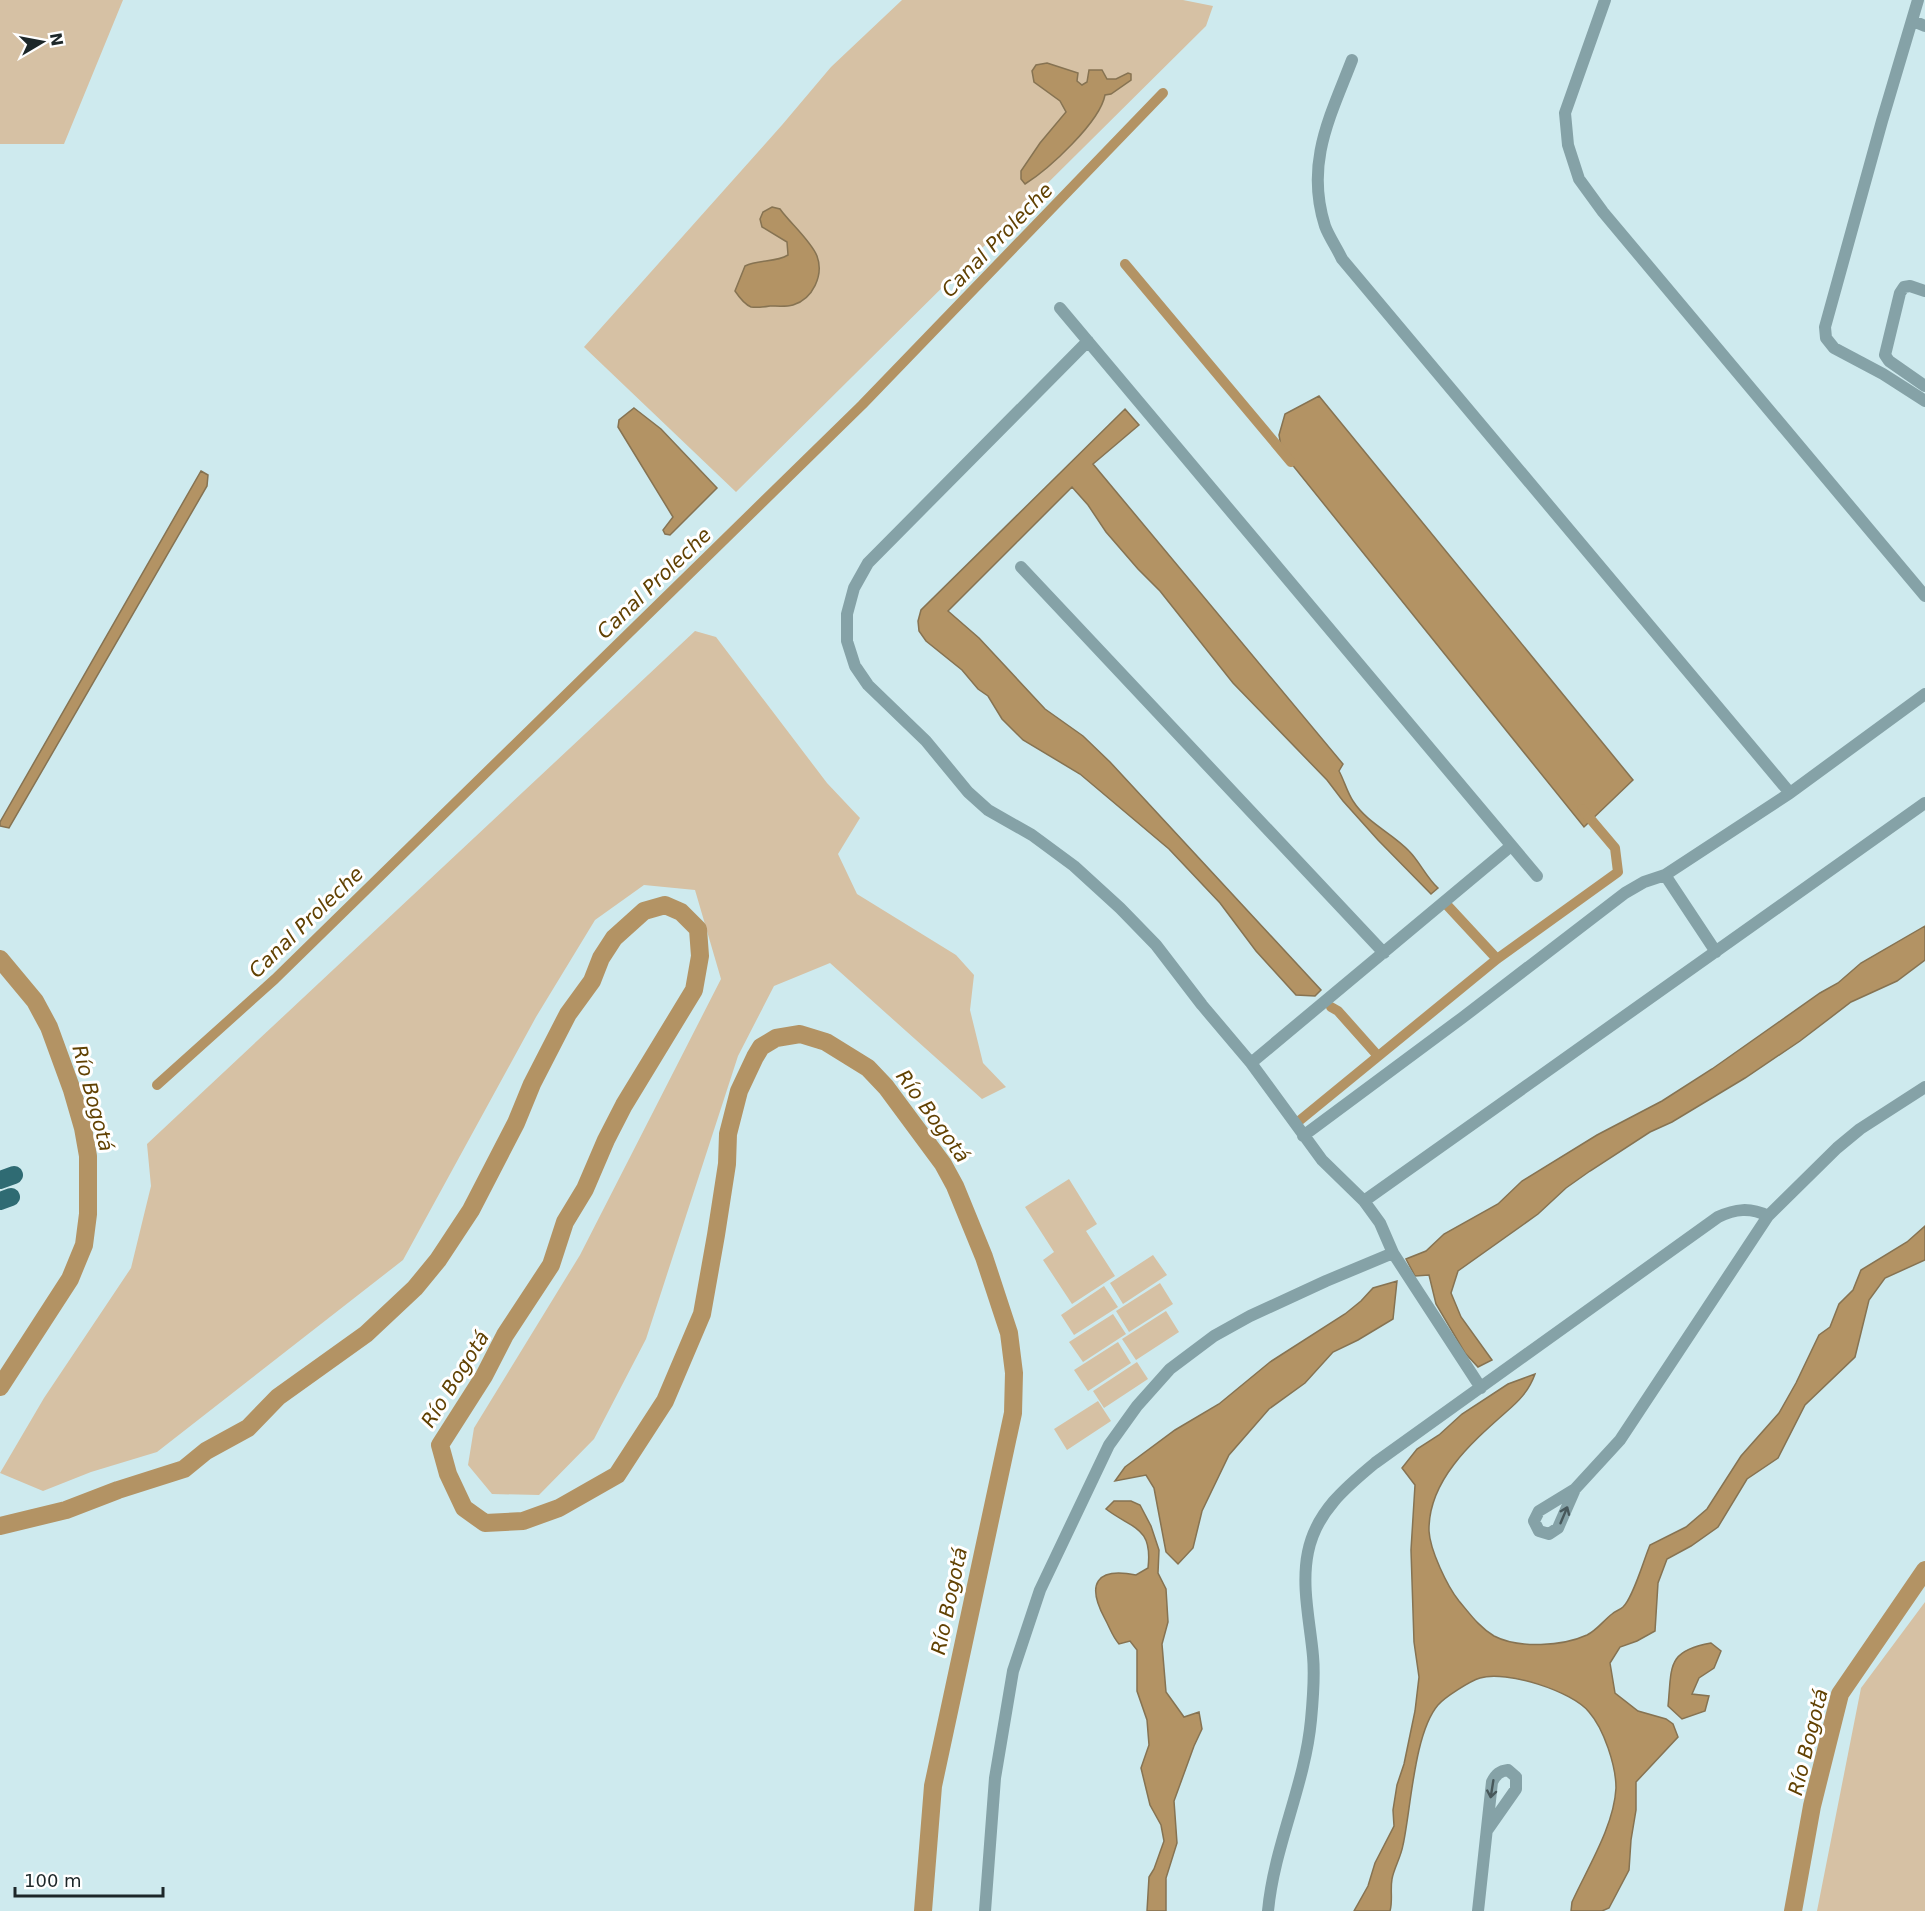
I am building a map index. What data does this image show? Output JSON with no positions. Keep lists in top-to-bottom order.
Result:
{
  "water": ["Canal Proleche", "Río Bogotá"],
  "scale_bar": "100 m",
  "north": "right"
}
